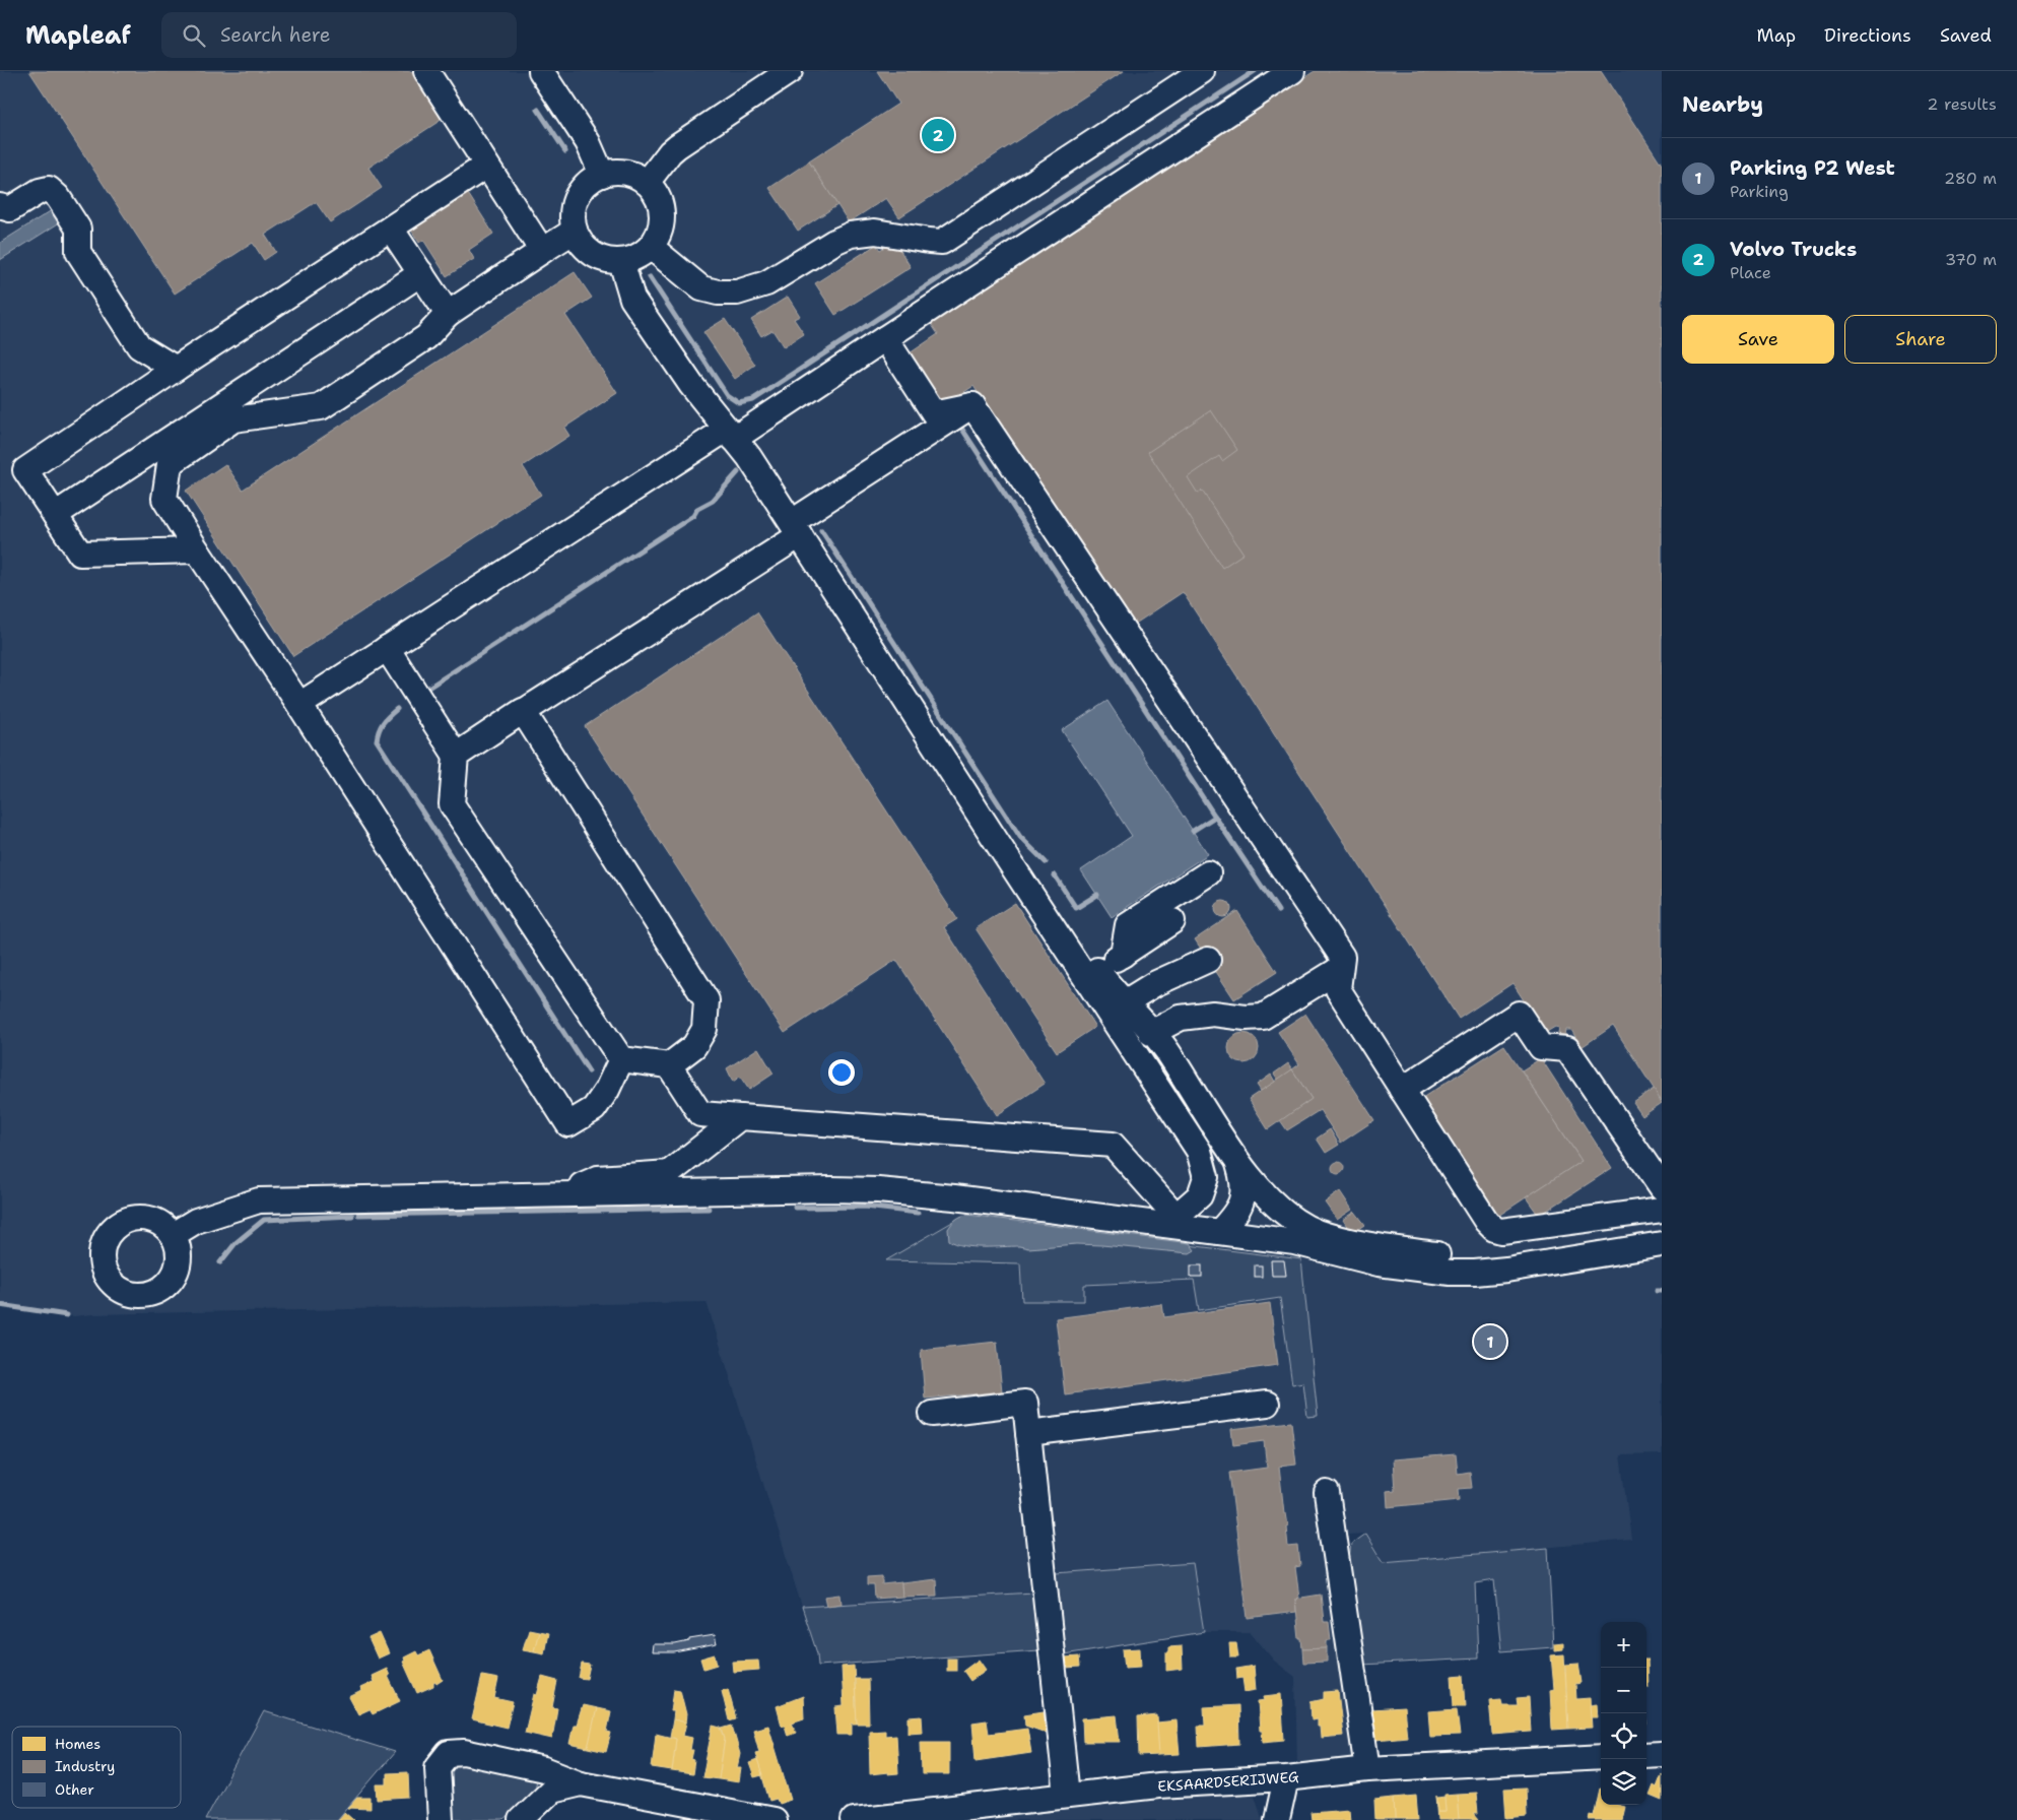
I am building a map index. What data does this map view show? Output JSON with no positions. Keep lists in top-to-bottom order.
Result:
{
  "streets": {
    "street": ["EKSAARDSERIJWEG"]
  },
  "legend": ["Homes", "Industry", "Other"],
  "page": {
    "header": "Mapleaf",
    "search": "Search here",
    "nav": ["Map", "Directions", "Saved"],
    "heading": ["Nearby", "2 results"],
    "pins": ["2", "1"],
    "list": [
      {
        "mark": "1",
        "name": "Parking P2 West",
        "note": "Parking",
        "value": "280 m"
      },
      {
        "mark": "2",
        "name": "Volvo Trucks",
        "note": "Place",
        "value": "370 m"
      }
    ],
    "buttons": ["Save", "Share"],
    "map_buttons": ["+", "−"]
  }
}
